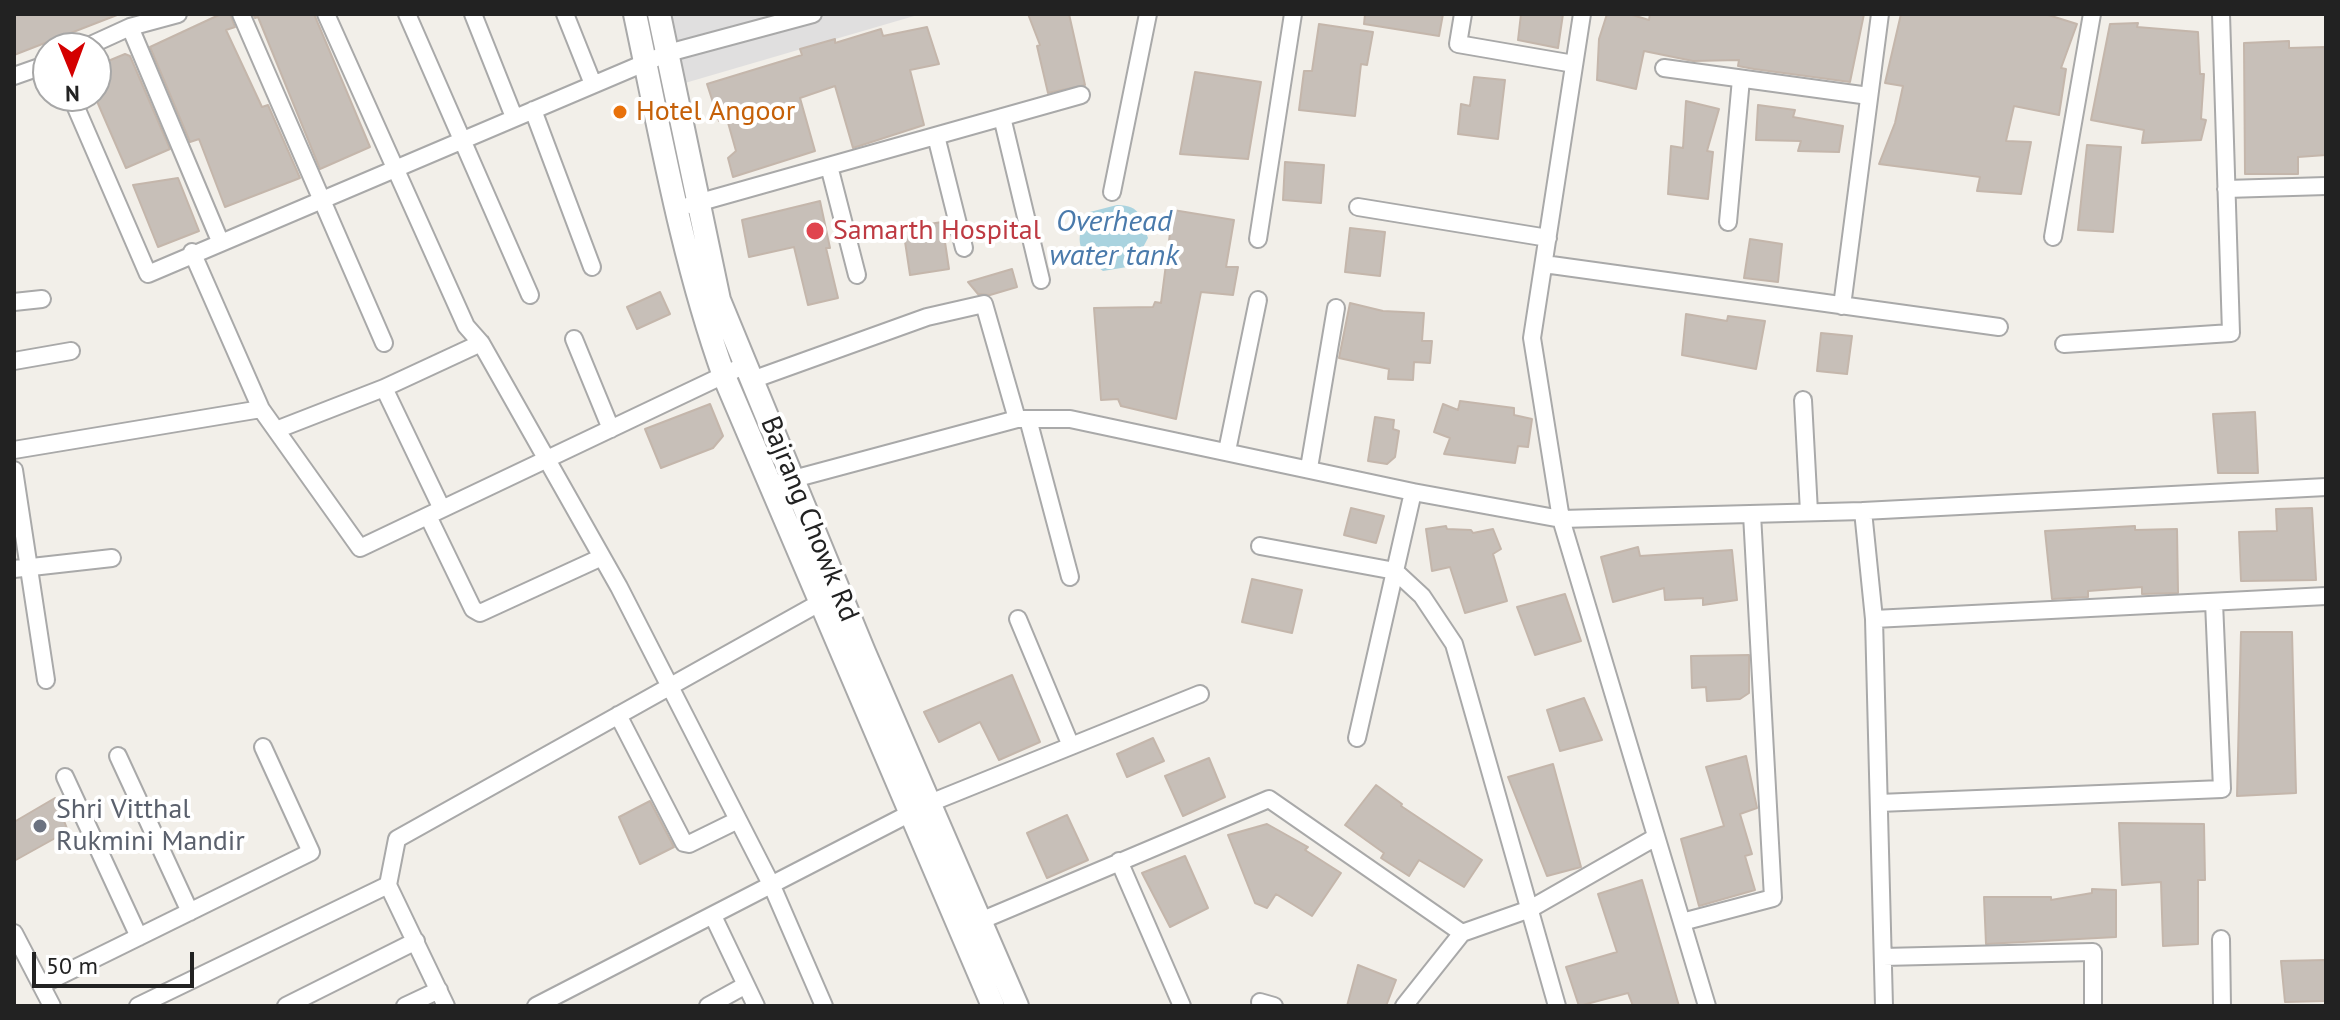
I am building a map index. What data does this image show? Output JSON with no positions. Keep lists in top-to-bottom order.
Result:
{
  "streets": {
    "street": ["Bajrang Chowk Rd"]
  },
  "water": ["Overhead water tank"],
  "places": ["Hotel Angoor", "Samarth Hospital", "Shri Vitthal Rukmini Mandir"],
  "scale_bar": "50 m",
  "north": "bottom"
}
